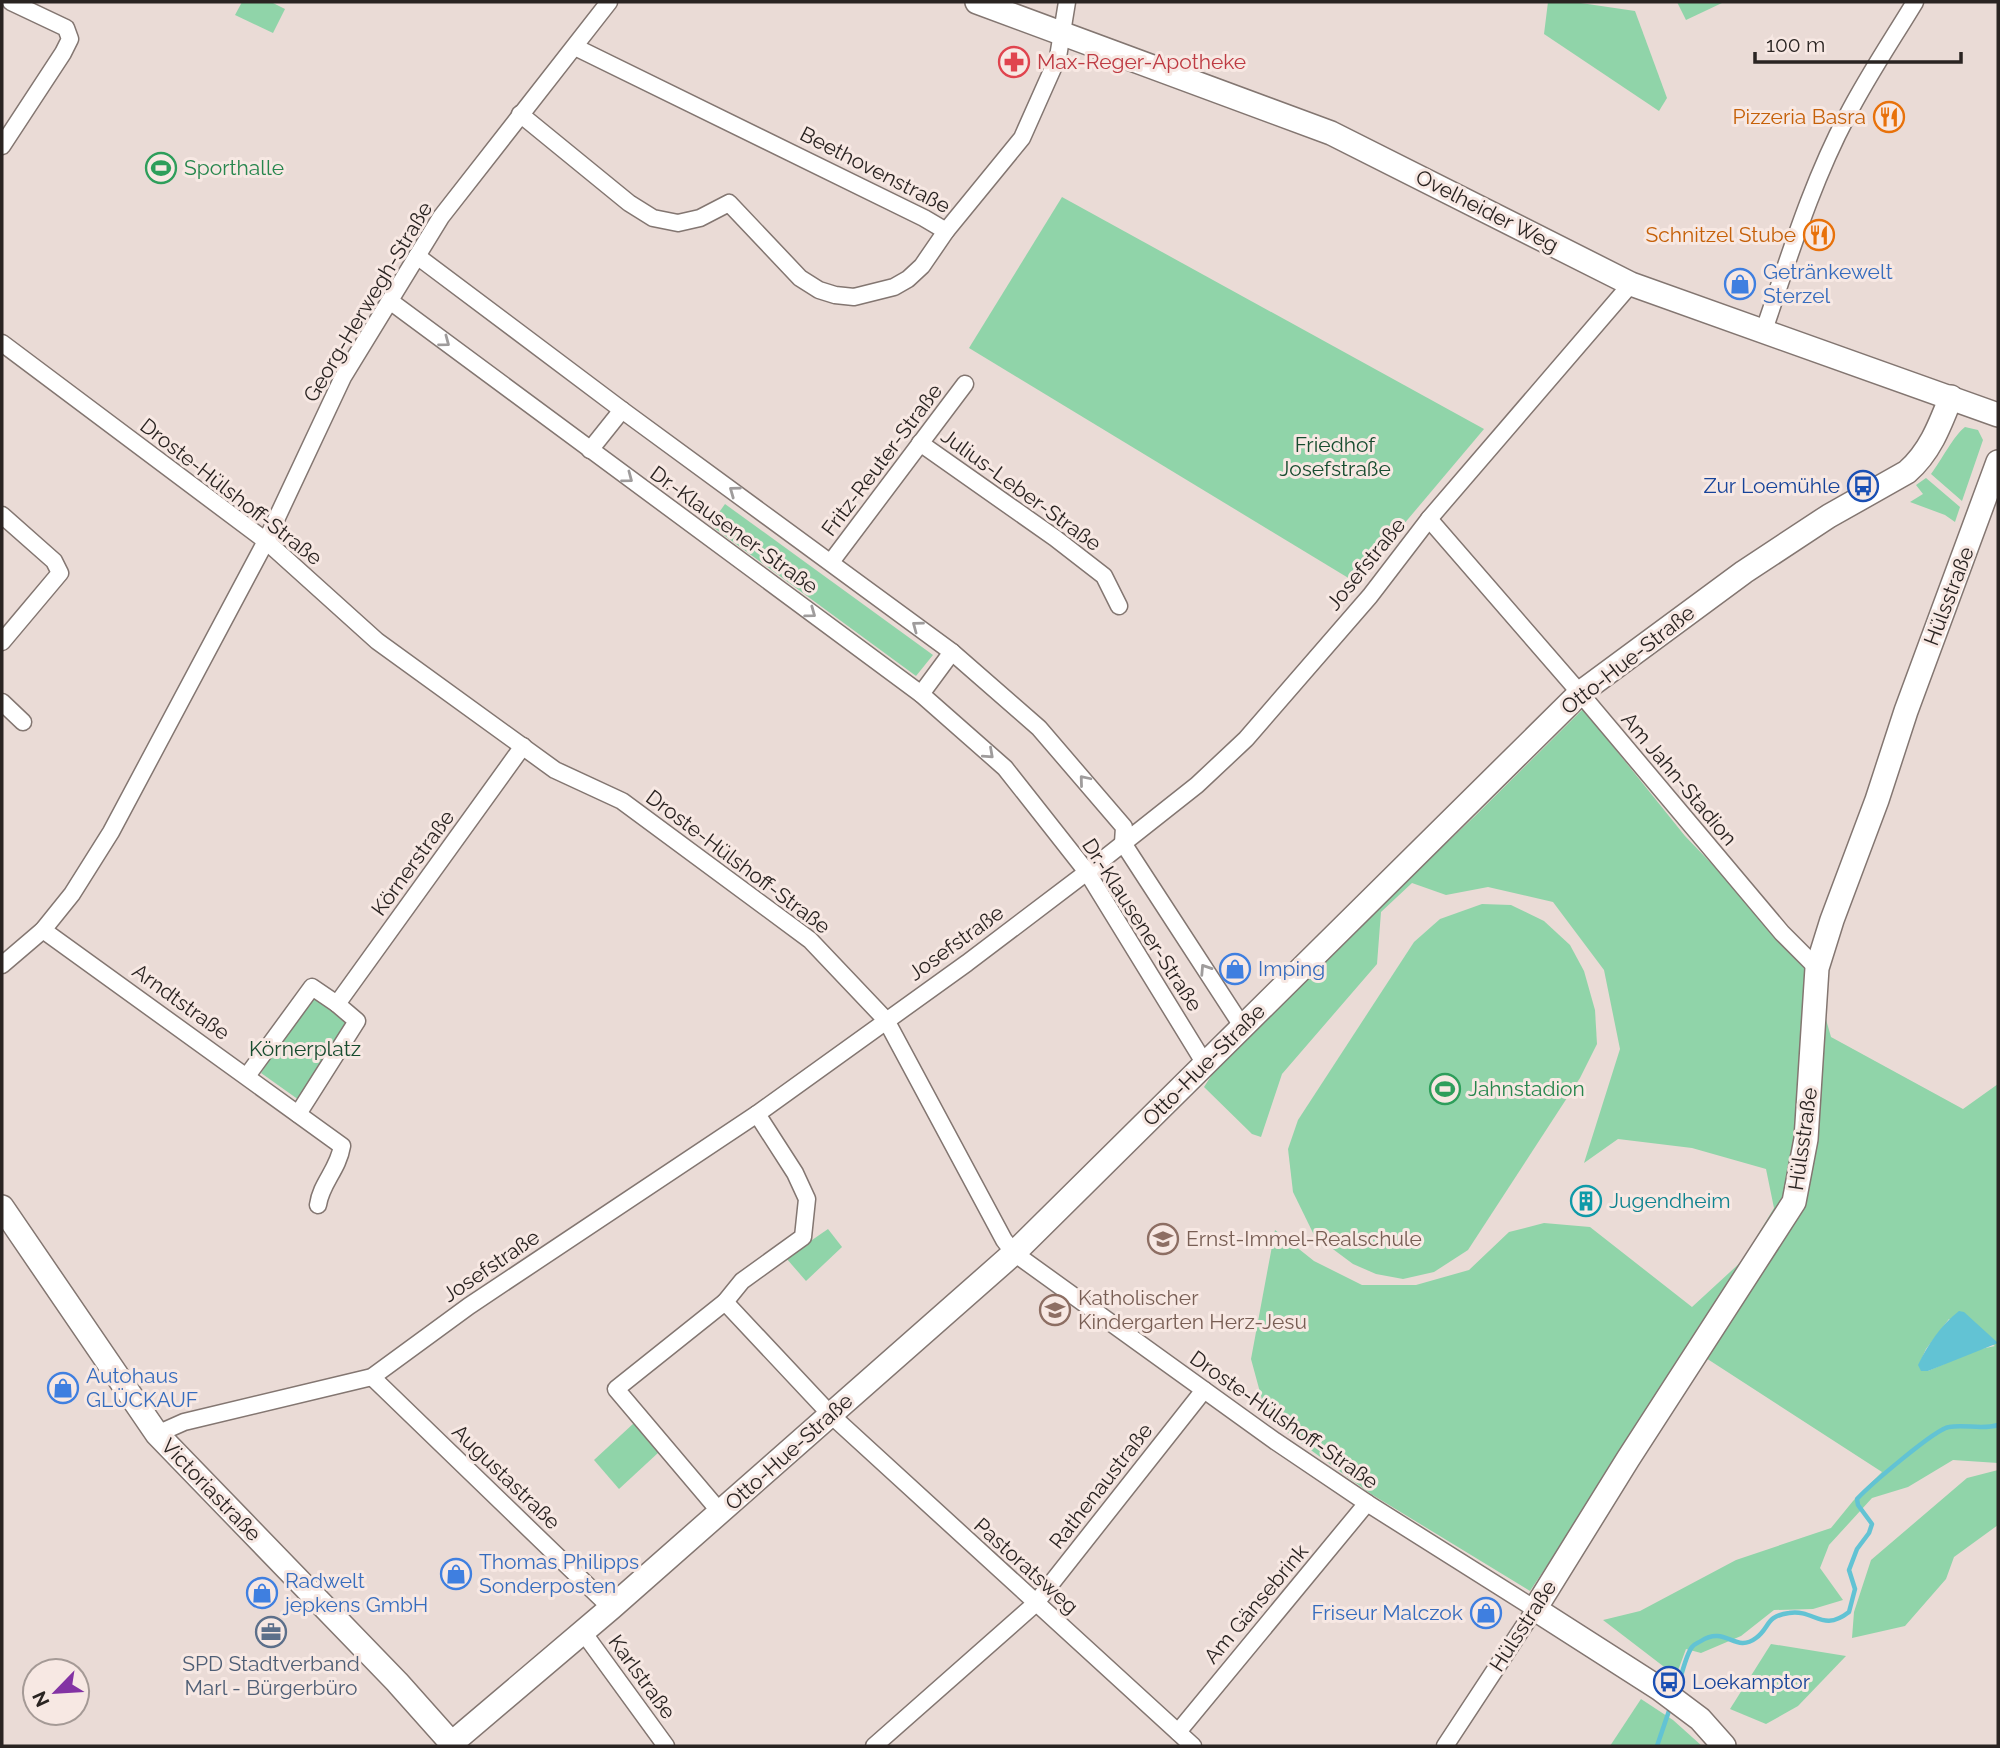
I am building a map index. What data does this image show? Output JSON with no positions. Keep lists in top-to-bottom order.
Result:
{
  "streets": {
    "street": [
      "Beethovenstraße",
      "Ovelheider Weg",
      "Georg-Herwegh-Straße",
      "Fritz-Reuter-Straße",
      "Julius-Leber-Straße",
      "Droste-Hülshoff-Straße",
      "Dr.-Klausener-Straße",
      "Josefstraße",
      "Hülsstraße",
      "Otto-Hue-Straße",
      "Am Jahn-Stadion",
      "Körnerstraße",
      "Arndtstraße",
      "Augustastraße",
      "Rathenaustraße",
      "Victoriastraße",
      "Pastoratsweg",
      "Am Gänsebrink",
      "Karlstraße"
    ]
  },
  "crossings": [
    ["Beethovenstraße", "Ovelheider Weg"],
    ["Beethovenstraße", "Georg-Herwegh-Straße"],
    ["Ovelheider Weg", "Josefstraße"],
    ["Ovelheider Weg", "Otto-Hue-Straße"],
    ["Georg-Herwegh-Straße", "Droste-Hülshoff-Straße"],
    ["Georg-Herwegh-Straße", "Dr.-Klausener-Straße"],
    ["Georg-Herwegh-Straße", "Arndtstraße"],
    ["Fritz-Reuter-Straße", "Julius-Leber-Straße"],
    ["Fritz-Reuter-Straße", "Dr.-Klausener-Straße"],
    ["Droste-Hülshoff-Straße", "Josefstraße"],
    ["Droste-Hülshoff-Straße", "Hülsstraße"],
    ["Droste-Hülshoff-Straße", "Otto-Hue-Straße"],
    ["Droste-Hülshoff-Straße", "Körnerstraße"],
    ["Droste-Hülshoff-Straße", "Rathenaustraße"],
    ["Droste-Hülshoff-Straße", "Am Gänsebrink"],
    ["Dr.-Klausener-Straße", "Josefstraße"],
    ["Dr.-Klausener-Straße", "Otto-Hue-Straße"],
    ["Josefstraße", "Am Jahn-Stadion"],
    ["Josefstraße", "Augustastraße"],
    ["Josefstraße", "Victoriastraße"],
    ["Hülsstraße", "Am Jahn-Stadion"],
    ["Otto-Hue-Straße", "Am Jahn-Stadion"],
    ["Otto-Hue-Straße", "Augustastraße"],
    ["Otto-Hue-Straße", "Victoriastraße"],
    ["Otto-Hue-Straße", "Pastoratsweg"],
    ["Otto-Hue-Straße", "Karlstraße"],
    ["Rathenaustraße", "Pastoratsweg"],
    ["Pastoratsweg", "Am Gänsebrink"]
  ],
  "parks": ["Friedhof Josefstraße", "Körnerplatz"],
  "places": {
    "pharmacy": ["Max-Reger-Apotheke"],
    "restaurant": ["Pizzeria Basra", "Schnitzel Stube"],
    "sports": ["Sporthalle", "Jahnstadion"],
    "shop": [
      "Getränkewelt Sterzel",
      "Imping",
      "Autohaus GLÜCKAUF",
      "Thomas Philipps Sonderposten",
      "Radwelt jepkens GmbH",
      "Friseur Malczok"
    ],
    "bus stop": ["Zur Loemühle", "Loekamptor"],
    "building": ["Jugendheim"],
    "school or university": ["Ernst-Immel-Realschule", "Katholischer Kindergarten Herz-Jesu"],
    "office": ["SPD Stadtverband Marl - Bürgerbüro"]
  },
  "scale_bar": "100 m",
  "north": "bottom left"
}
